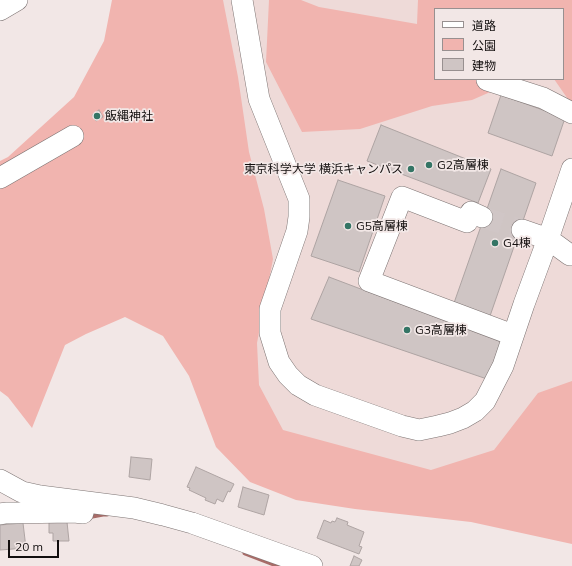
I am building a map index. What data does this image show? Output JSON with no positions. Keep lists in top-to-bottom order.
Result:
{
  "places": [
    "飯縄神社",
    "G2高層棟",
    "東京科学大学 横浜キャンパス",
    "G5高層棟",
    "G4棟",
    "G3高層棟"
  ],
  "legend": ["道路", "公園", "建物"],
  "scale_bar": "20 m"
}
